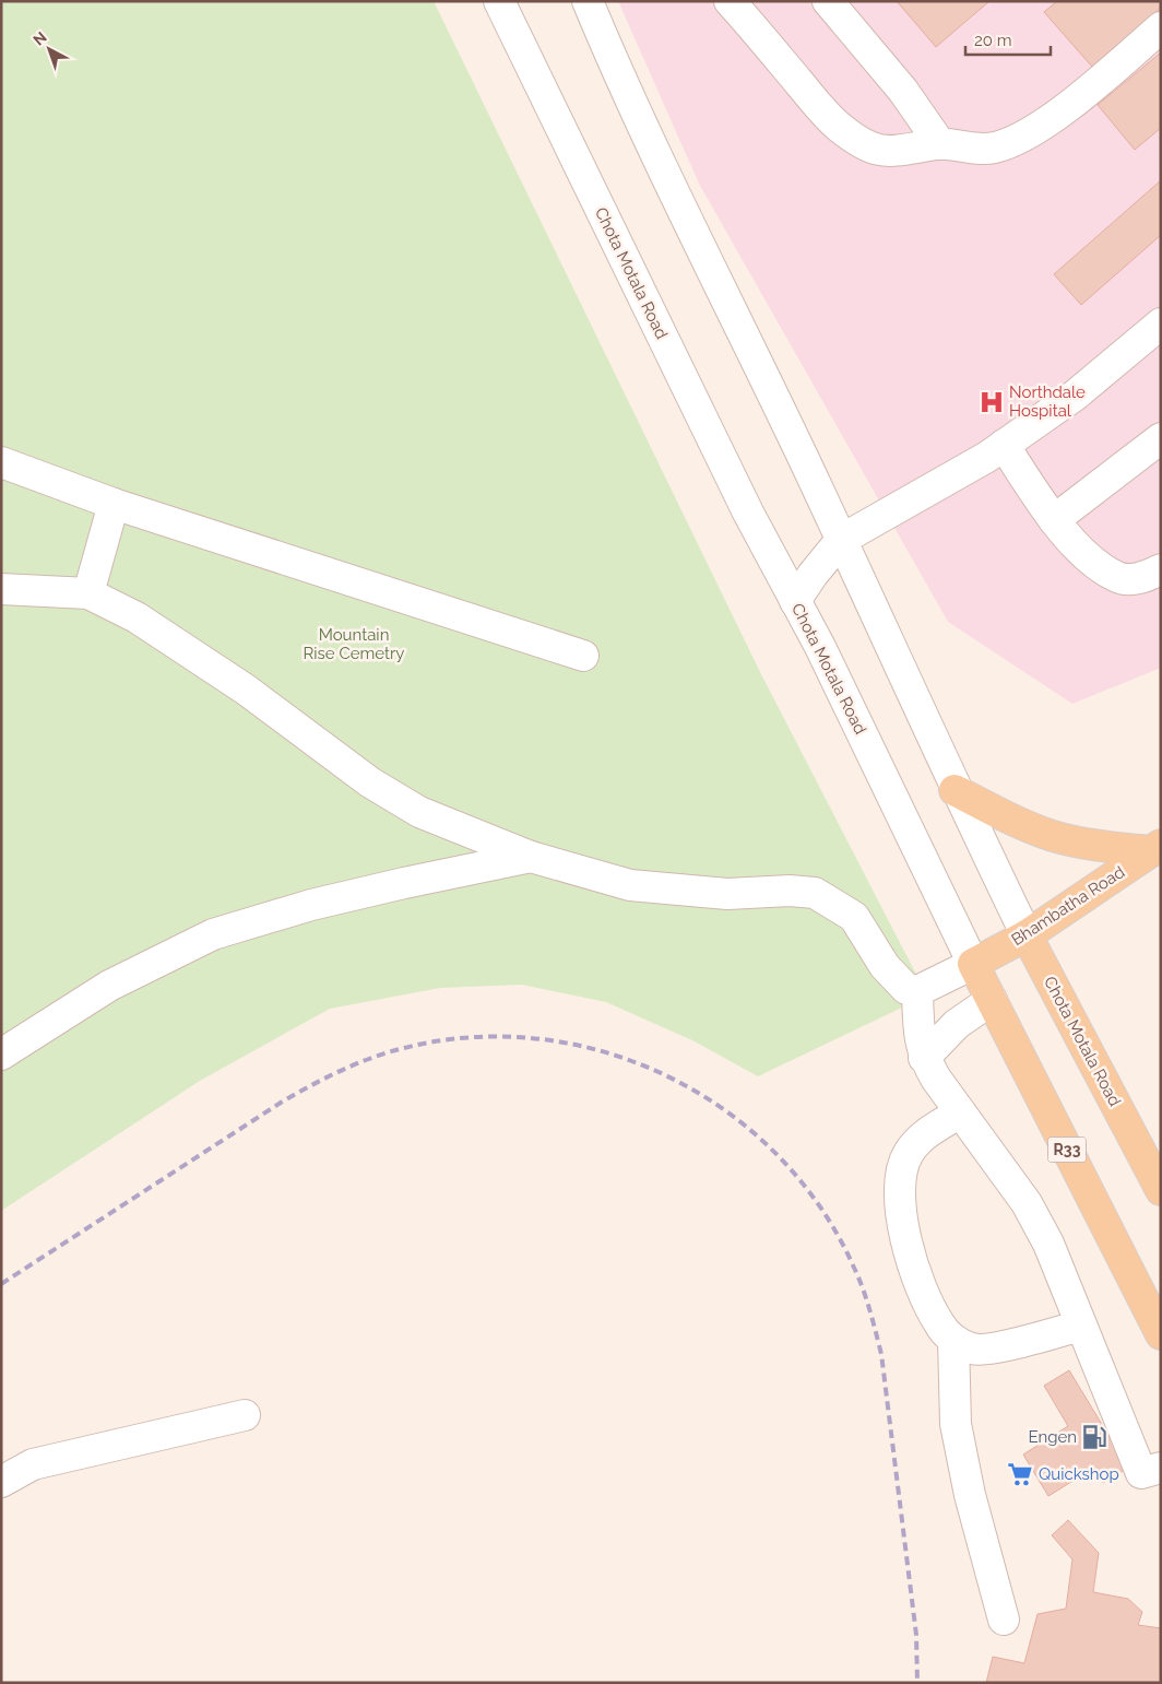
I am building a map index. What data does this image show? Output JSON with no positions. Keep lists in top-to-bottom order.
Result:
{
  "streets": {
    "main road": ["Chota Motala Road", "Bhambatha Road", "R33"]
  },
  "crossings": [
    ["Chota Motala Road", "Bhambatha Road"]
  ],
  "parks": ["Mountain Rise Cemetry"],
  "places": {
    "hospital": ["Northdale Hospital"],
    "fuel station": ["Engen"],
    "supermarket": ["Quickshop"]
  },
  "scale_bar": "20 m",
  "north": "top left"
}
